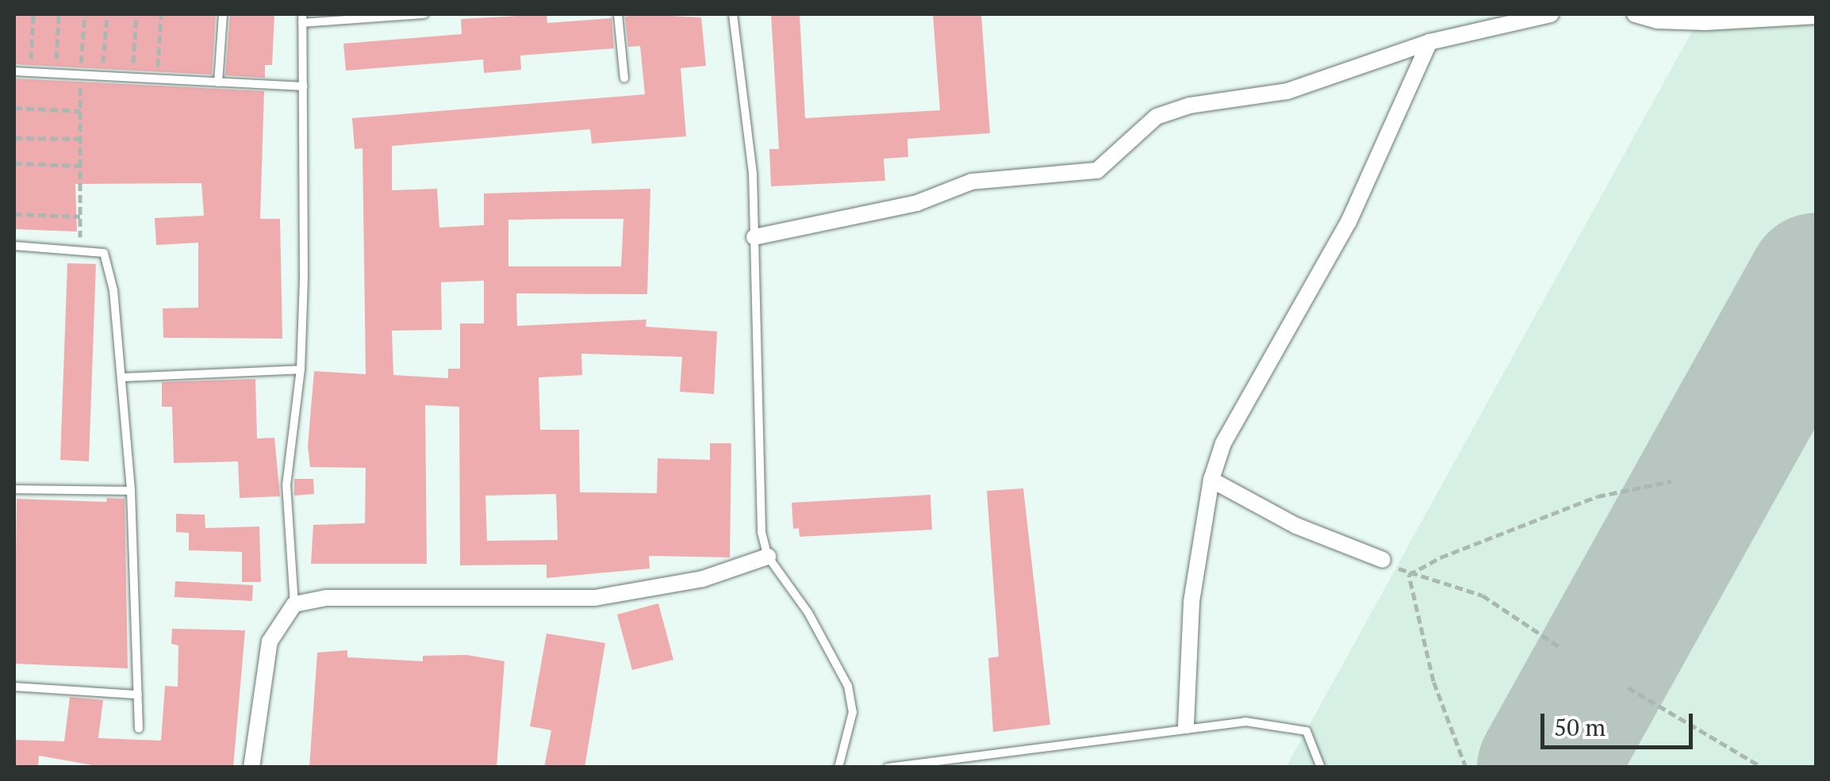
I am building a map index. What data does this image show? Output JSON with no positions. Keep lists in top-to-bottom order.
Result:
{
  "scale_bar": "50 m"
}
